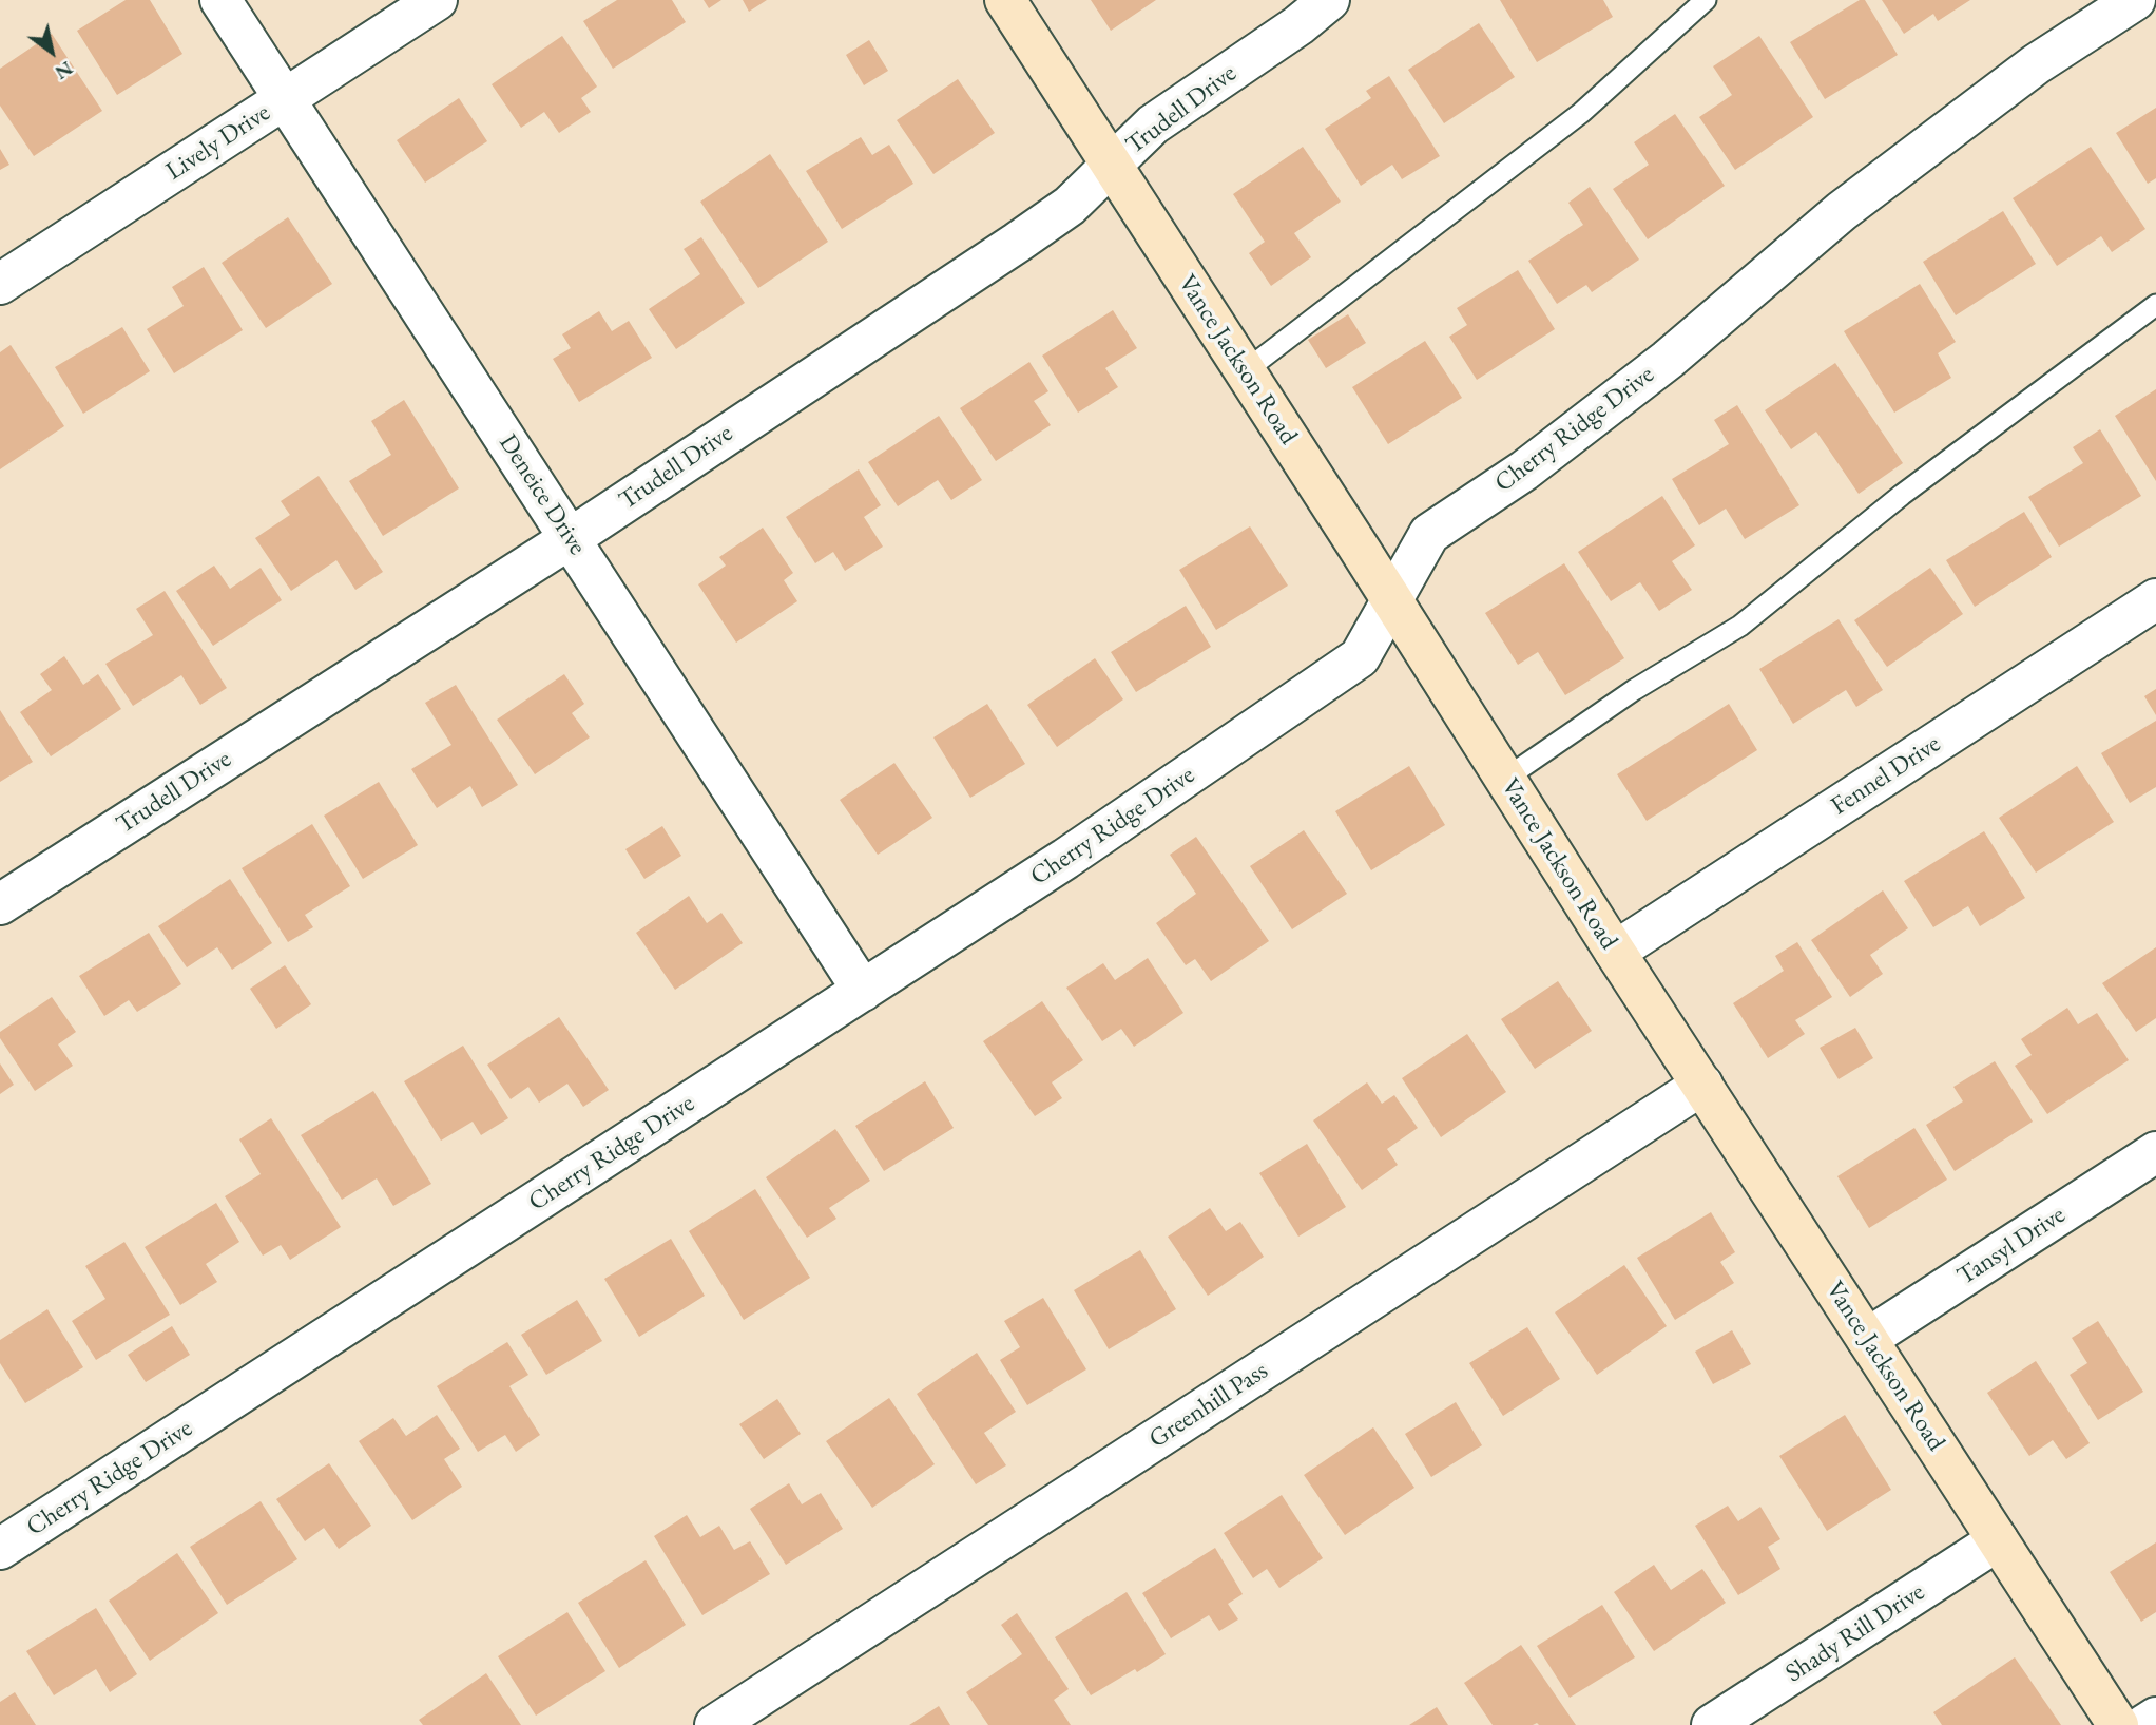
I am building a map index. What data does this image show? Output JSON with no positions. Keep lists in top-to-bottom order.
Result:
{
  "streets": {
    "main road": ["Vance Jackson Road"],
    "street": [
      "Trudell Drive",
      "Lively Drive",
      "Cherry Ridge Drive",
      "Deneice Drive",
      "Fennel Drive",
      "Tansyl Drive",
      "Greenhill Pass",
      "Shady Rill Drive"
    ]
  },
  "crossings": [
    ["Trudell Drive", "Vance Jackson Road"],
    ["Trudell Drive", "Deneice Drive"],
    ["Lively Drive", "Deneice Drive"],
    ["Vance Jackson Road", "Cherry Ridge Drive"],
    ["Vance Jackson Road", "Fennel Drive"],
    ["Vance Jackson Road", "Tansyl Drive"],
    ["Vance Jackson Road", "Greenhill Pass"],
    ["Vance Jackson Road", "Shady Rill Drive"],
    ["Cherry Ridge Drive", "Deneice Drive"]
  ],
  "north": "bottom right"
}
